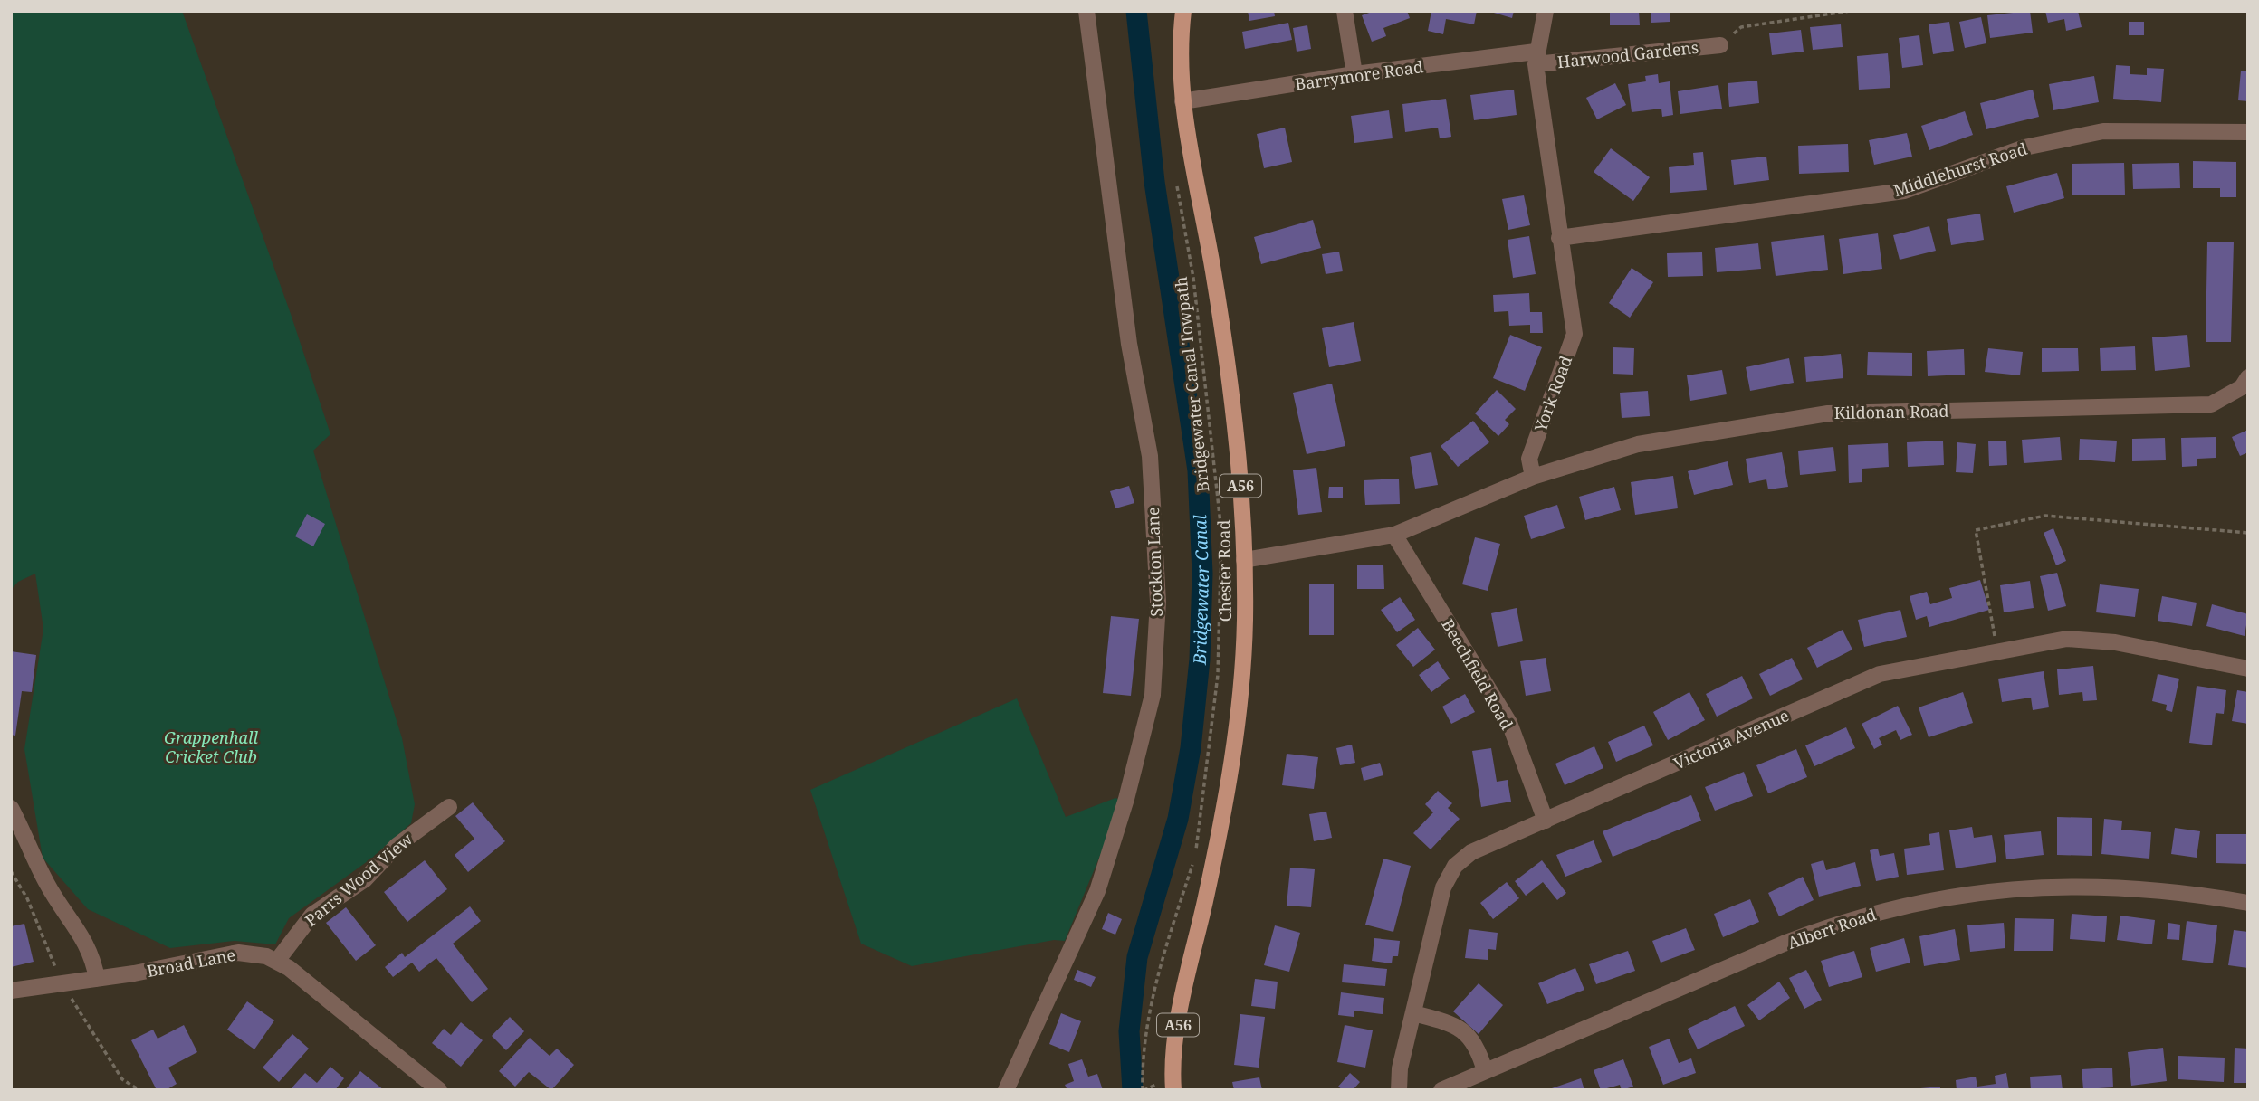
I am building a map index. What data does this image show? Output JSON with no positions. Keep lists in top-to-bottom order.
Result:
{
  "streets": {
    "main road": ["A56", "Chester Road"],
    "street": [
      "Harwood Gardens",
      "Barrymore Road",
      "Middlehurst Road",
      "York Road",
      "Kildonan Road",
      "Stockton Lane",
      "Beechfield Road",
      "Victoria Avenue",
      "Parrs Wood View",
      "Albert Road",
      "Broad Lane"
    ],
    "path": ["Bridgewater Canal Towpath"]
  },
  "crossings": [
    ["Harwood Gardens", "Barrymore Road"],
    ["Harwood Gardens", "York Road"],
    ["Barrymore Road", "York Road"],
    ["Barrymore Road", "Chester Road"],
    ["Middlehurst Road", "York Road"],
    ["York Road", "Kildonan Road"],
    ["Beechfield Road", "Victoria Avenue"],
    ["Parrs Wood View", "Broad Lane"]
  ],
  "water": ["Bridgewater Canal"],
  "parks": ["Grappenhall Cricket Club"]
}
